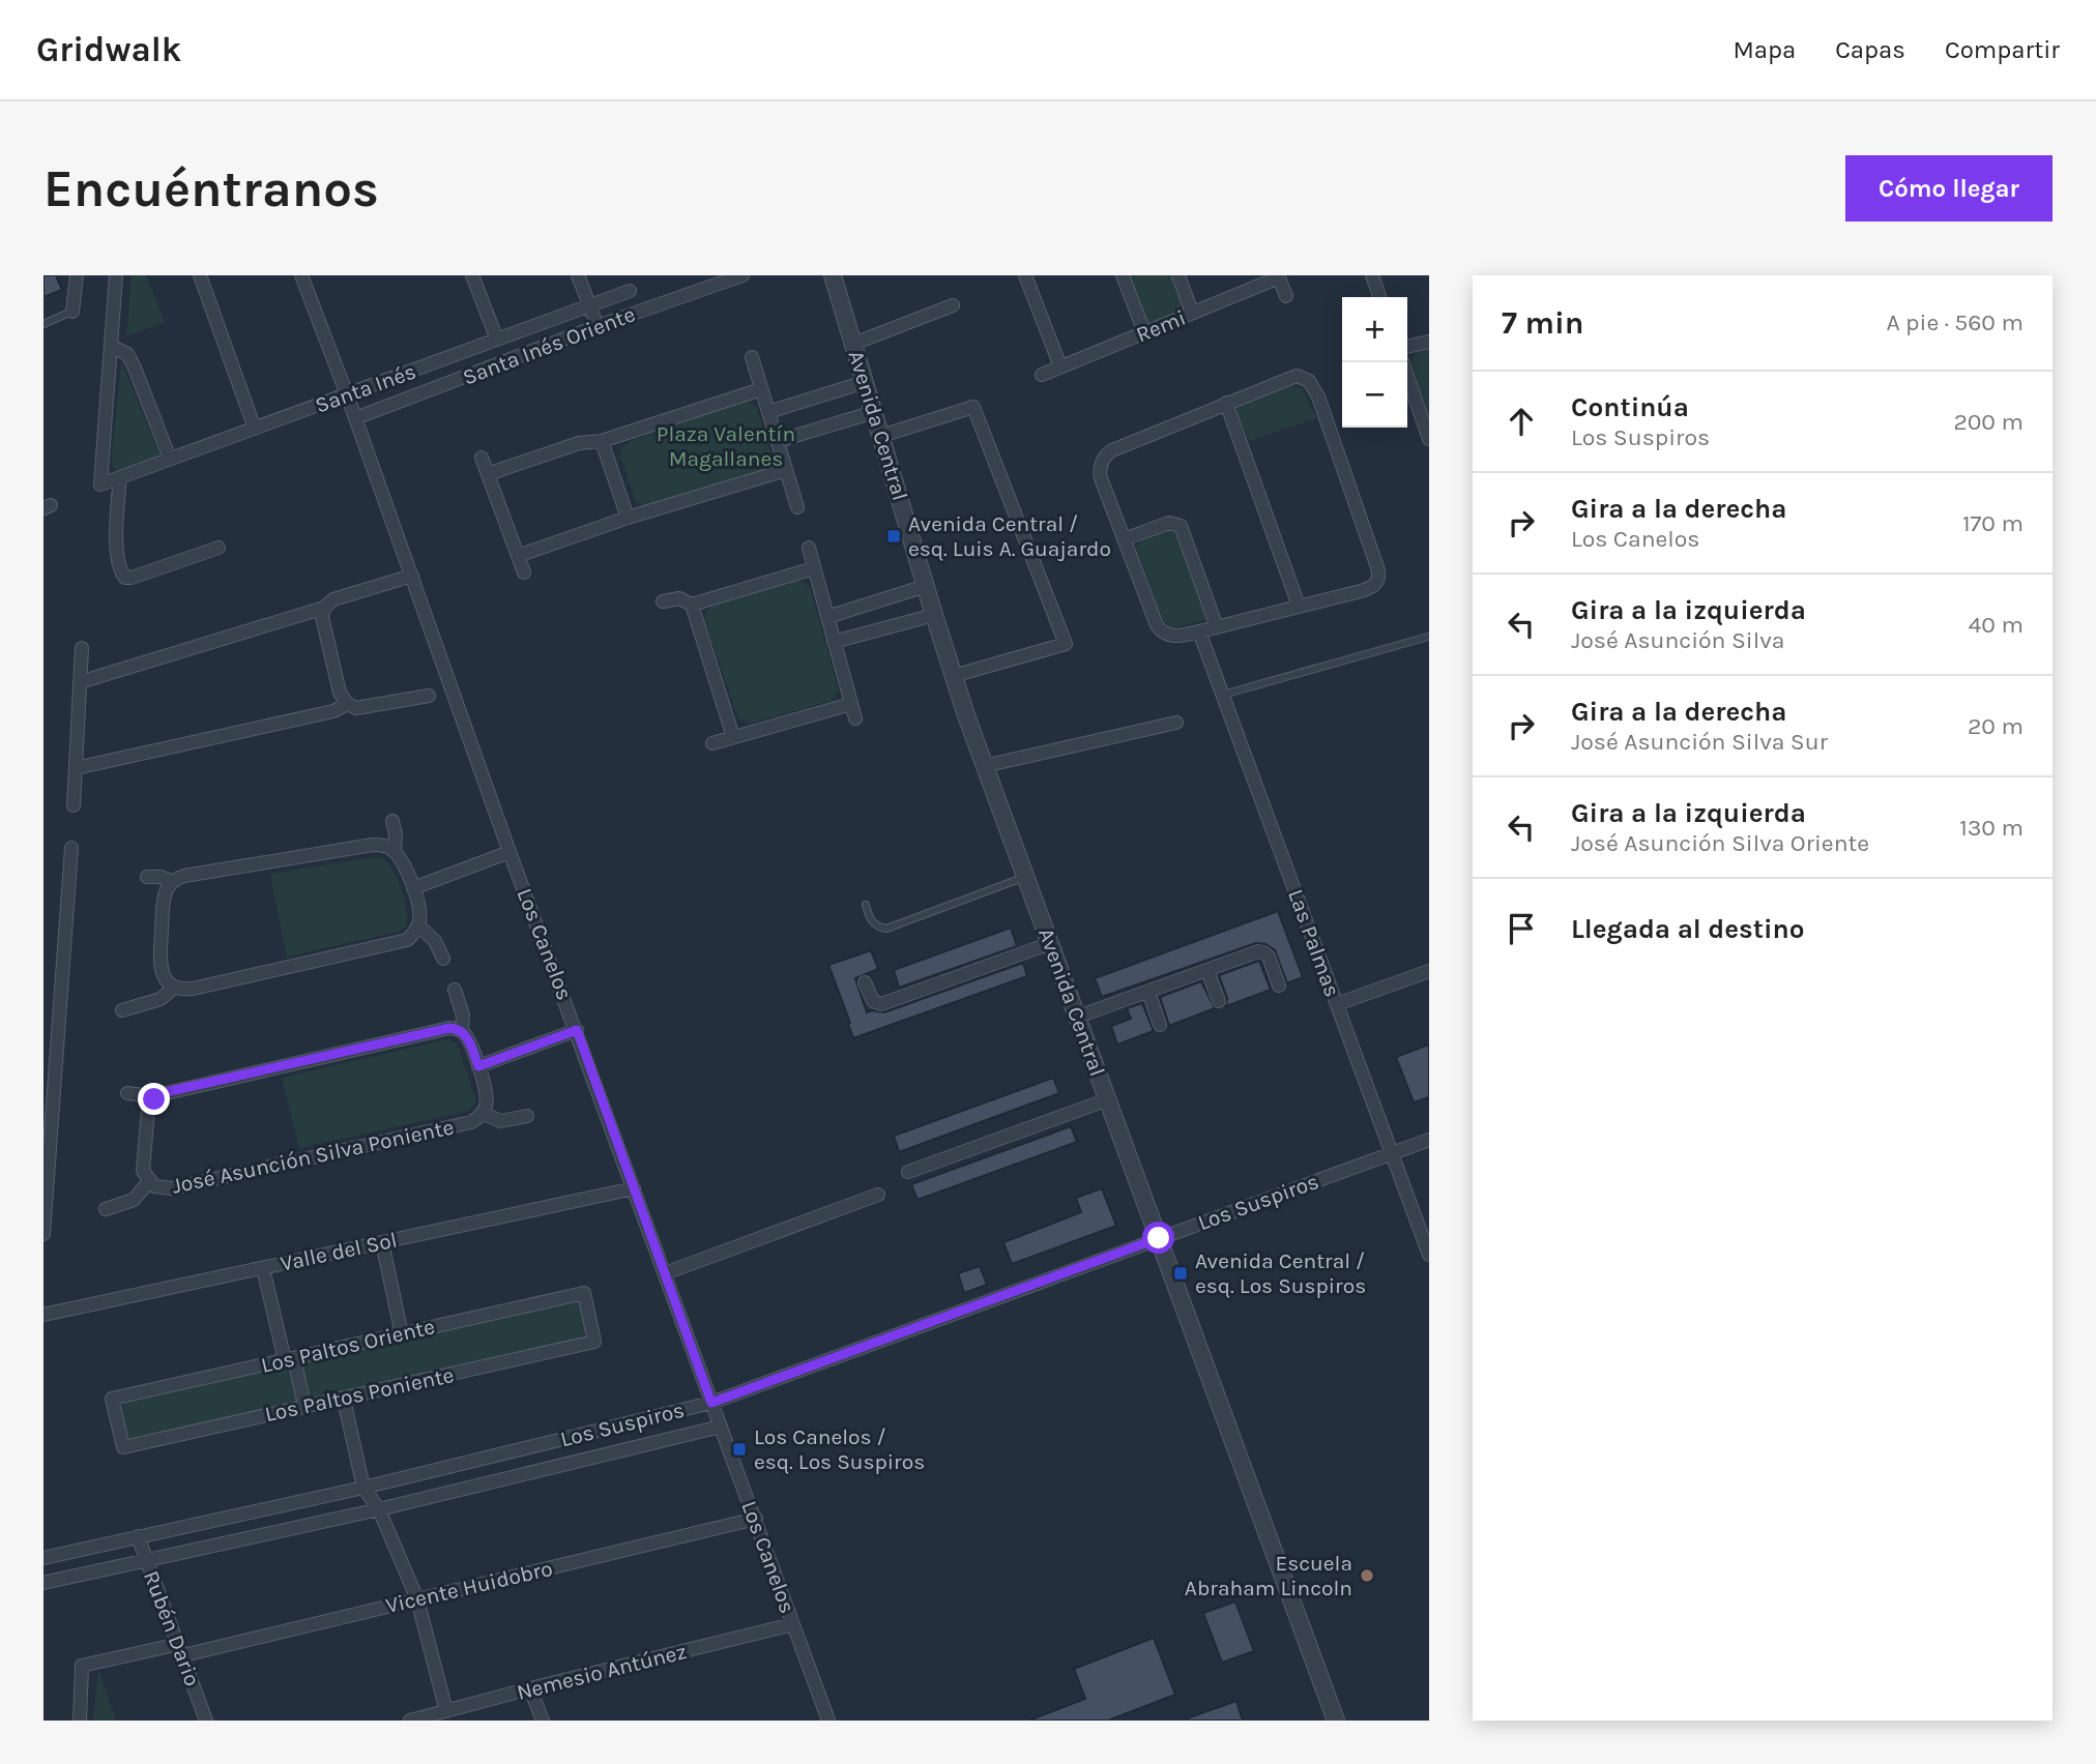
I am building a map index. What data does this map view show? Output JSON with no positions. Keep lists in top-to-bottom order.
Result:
{
  "streets": {
    "street": [
      "Remi",
      "Santa Inés Oriente",
      "Santa Inés",
      "Avenida Central",
      "Las Palmas",
      "Los Canelos",
      "José Asunción Silva Poniente",
      "Los Suspiros",
      "Valle del Sol",
      "Los Paltos Oriente",
      "Los Paltos Poniente",
      "Vicente Huidobro",
      "Rubén Dario",
      "Nemesio Antúnez"
    ]
  },
  "crossings": [
    ["Santa Inés Oriente", "Los Canelos"],
    ["Santa Inés", "Los Canelos"],
    ["Avenida Central", "Los Suspiros"],
    ["Las Palmas", "Los Suspiros"],
    ["Los Canelos", "Los Suspiros"],
    ["Los Canelos", "Valle del Sol"],
    ["Los Canelos", "Vicente Huidobro"],
    ["Los Canelos", "Nemesio Antúnez"],
    ["Los Suspiros", "Rubén Dario"],
    ["Los Paltos Oriente", "Los Paltos Poniente"],
    ["Vicente Huidobro", "Rubén Dario"]
  ],
  "parks": ["Plaza Valentín Magallanes"],
  "places": {
    "transit": ["Avenida Central / esq. Luis A. Guajardo", "Avenida Central / esq. Los Suspiros", "Los Canelos / esq. Los Suspiros"],
    "other": ["Escuela Abraham Lincoln"]
  },
  "page": {
    "header": "Gridwalk",
    "nav": ["Mapa", "Capas", "Compartir"],
    "buttons": "Cómo llegar",
    "title": "Encuéntranos",
    "heading": ["7 min", "A pie · 560 m"],
    "map_buttons": ["+", "−"],
    "list": [
      ["Continúa", "Los Suspiros", "200 m"],
      ["Gira a la derecha", "Los Canelos", "170 m"],
      ["Gira a la izquierda", "José Asunción Silva", "40 m"],
      ["Gira a la derecha", "José Asunción Silva Sur", "20 m"],
      ["Gira a la izquierda", "José Asunción Silva Oriente", "130 m"],
      "Llegada al destino"
    ]
  }
}
